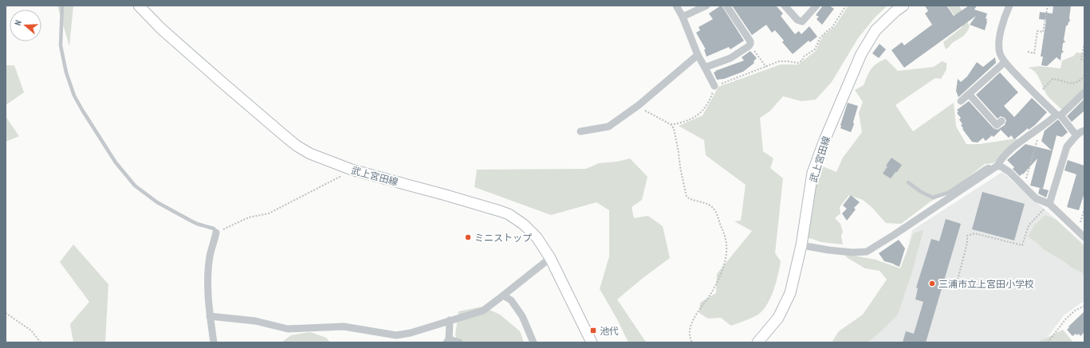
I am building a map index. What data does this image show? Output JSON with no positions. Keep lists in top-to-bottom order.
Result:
{
  "streets": {
    "main road": ["武上宮田線"]
  },
  "places": {
    "other": ["ミニストップ", "三浦市立上宮田小学校"],
    "transit": ["池代"]
  },
  "north": "left"
}
